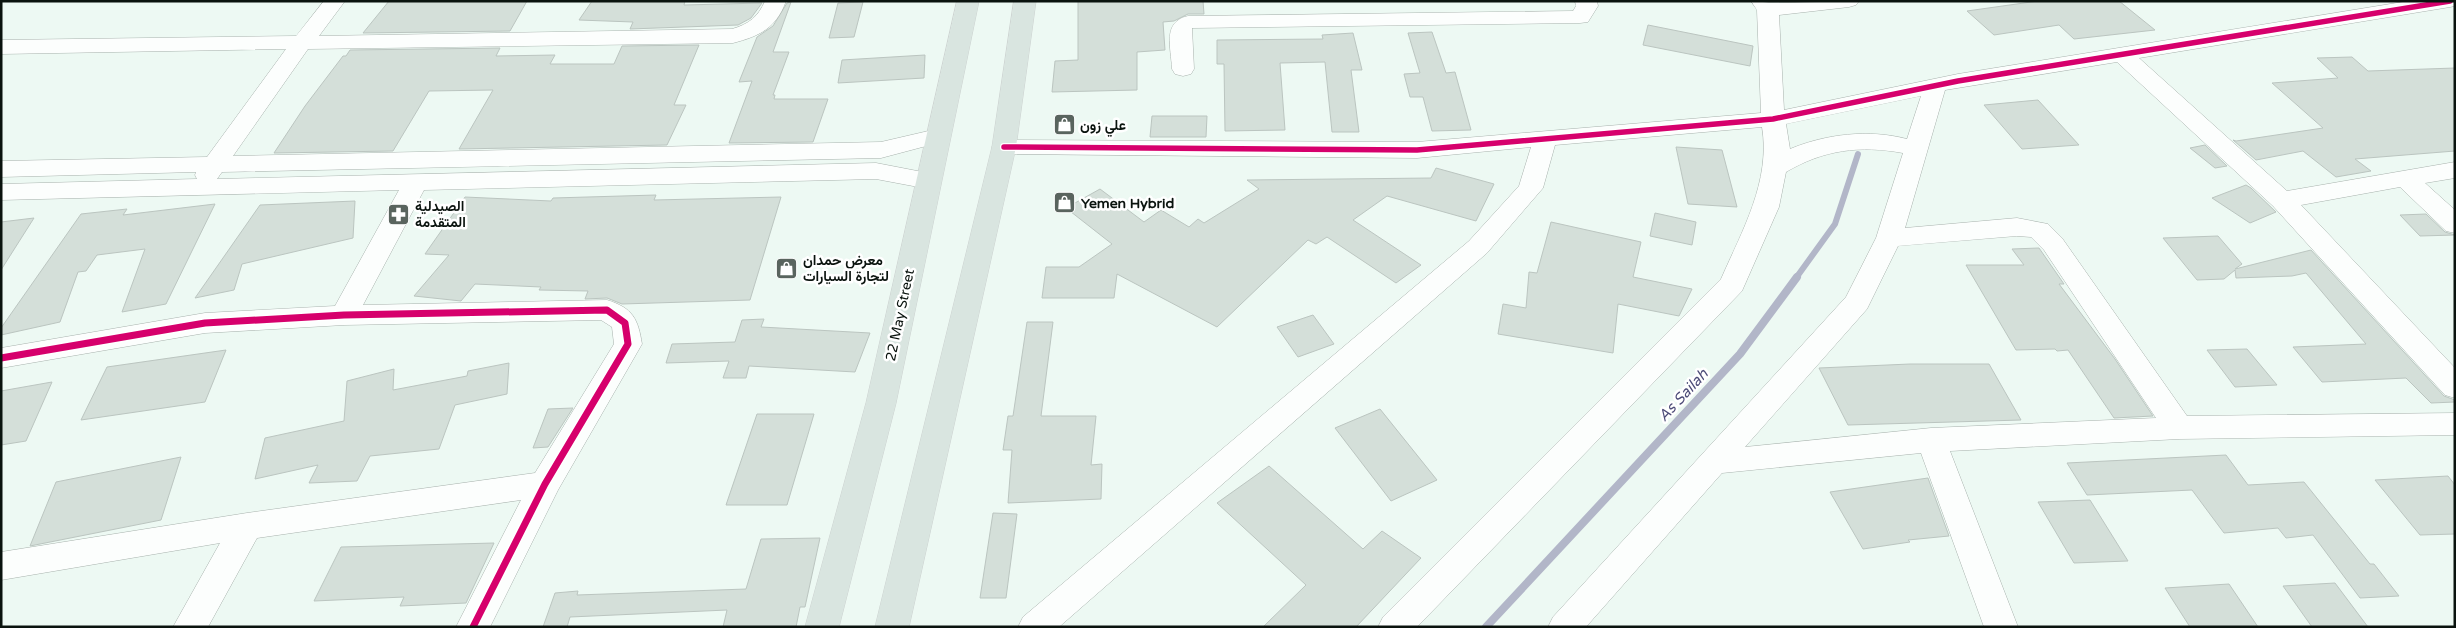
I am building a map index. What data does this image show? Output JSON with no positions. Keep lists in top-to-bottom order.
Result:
{
  "streets": {
    "main road": ["22 May Street"]
  },
  "water": ["As Sailah"],
  "places": {
    "shop": ["علي زون", "Yemen Hybrid", "معرض حمدان لتجارة السيارات"],
    "pharmacy": ["الصيدلية المتقدمة"]
  }
}
